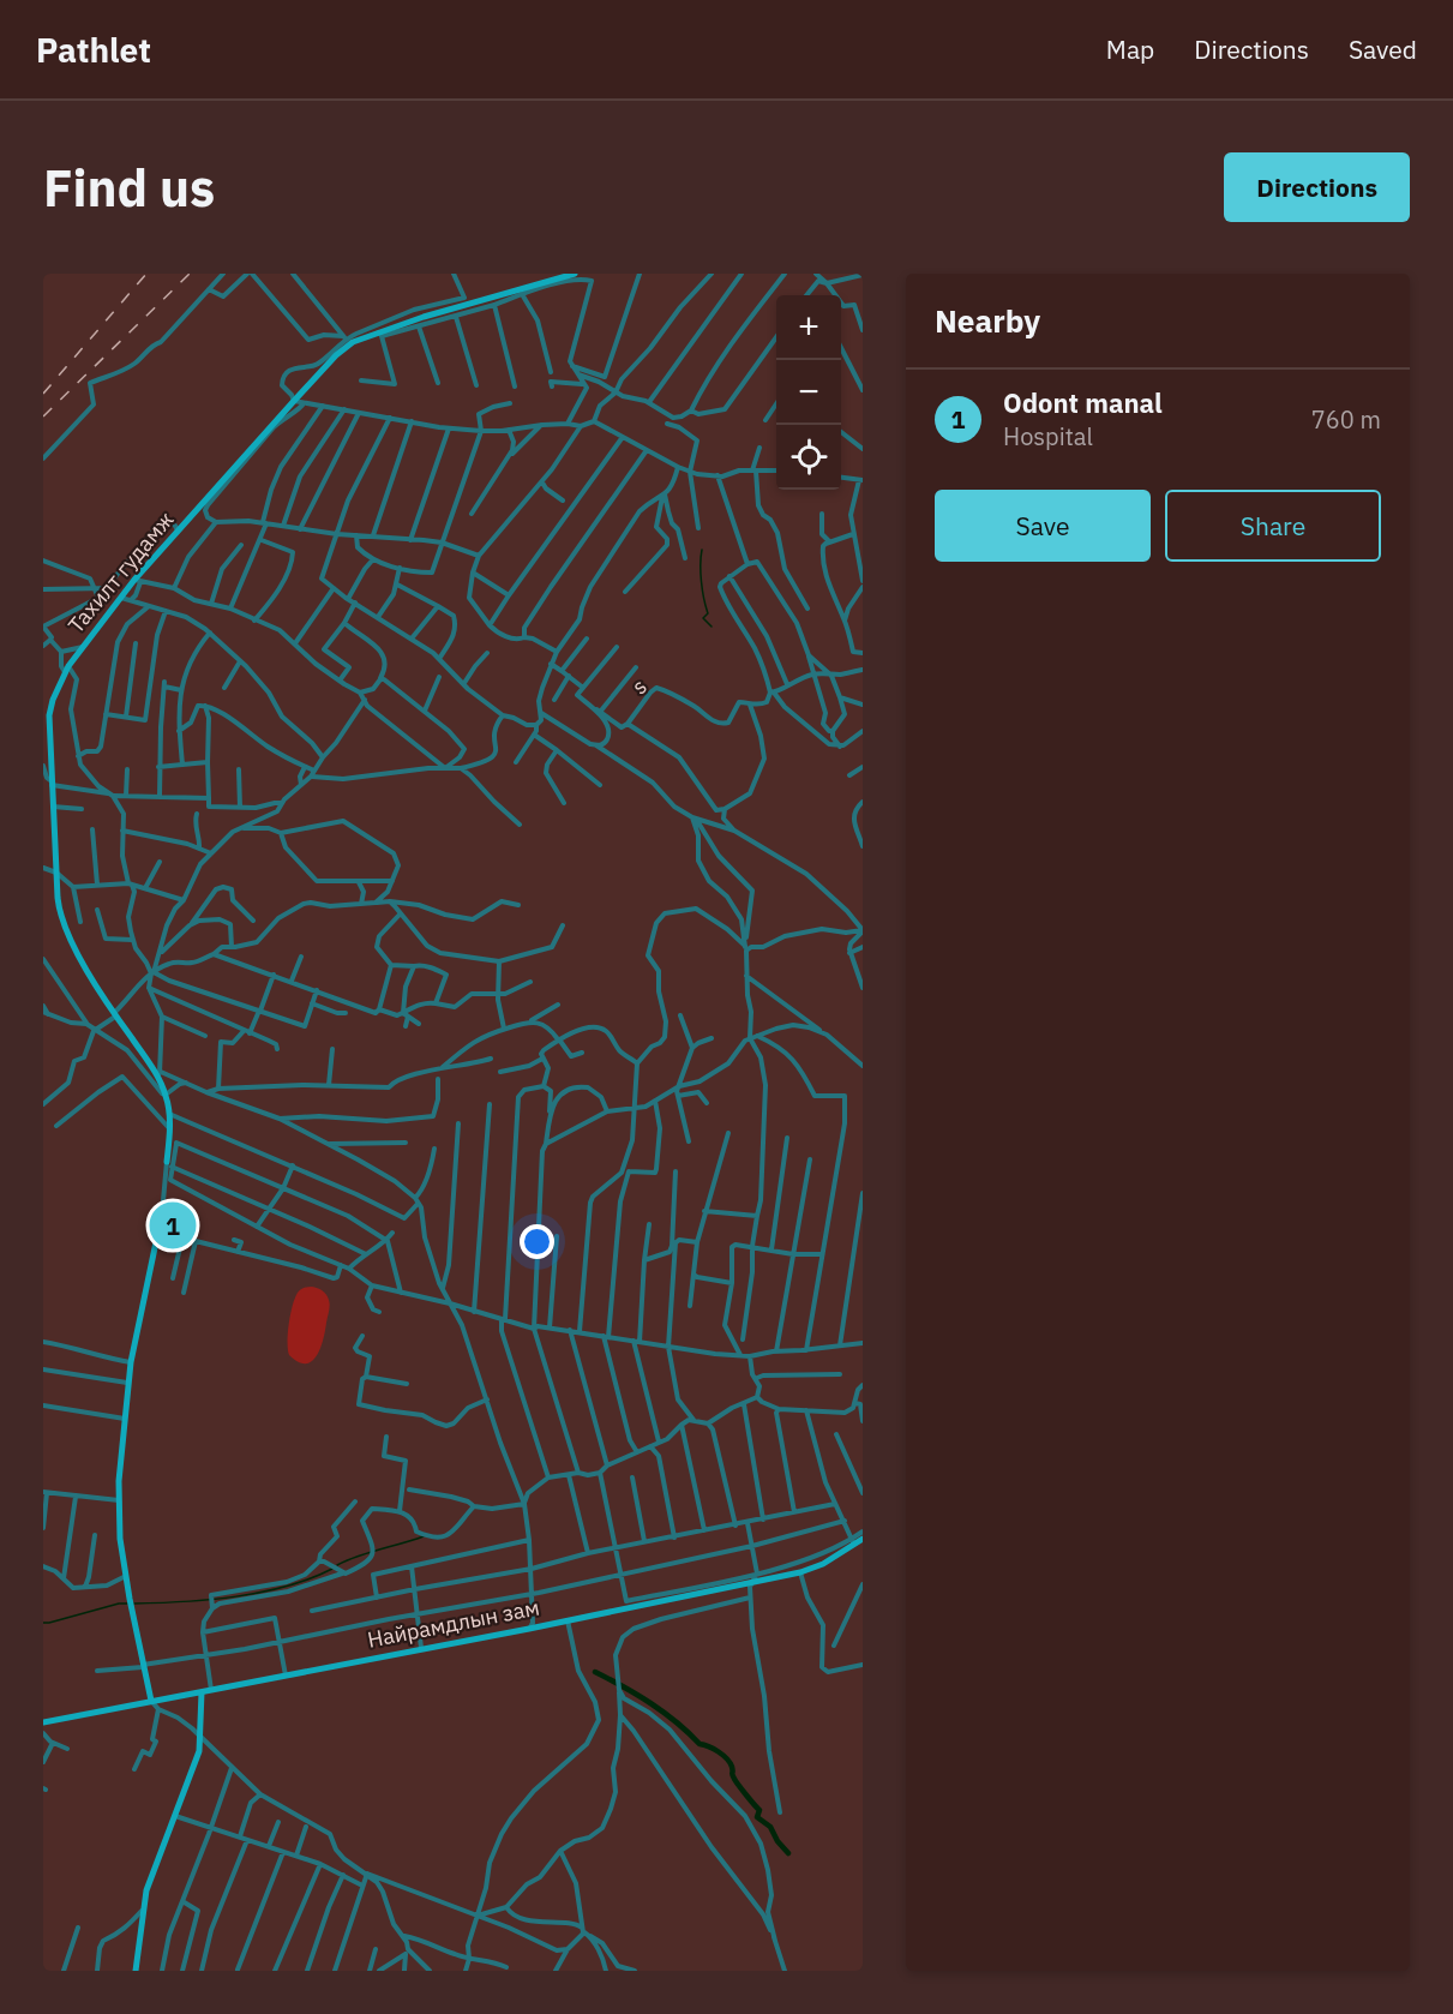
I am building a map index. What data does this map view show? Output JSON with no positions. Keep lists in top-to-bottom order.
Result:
{
  "streets": {
    "main road": ["Тахилт гудамж", "Найрамдлын зам"],
    "street": ["s"]
  },
  "page": {
    "header": "Pathlet",
    "nav": ["Map", "Directions", "Saved"],
    "buttons": [
      "Directions",
      ["Save", "Share"]
    ],
    "title": "Find us",
    "heading": "Nearby",
    "map_buttons": ["+", "−"],
    "list": [
      {
        "mark": "1",
        "name": "Odont manal",
        "note": "Hospital",
        "value": "760 m"
      }
    ],
    "pins": "1"
  }
}
